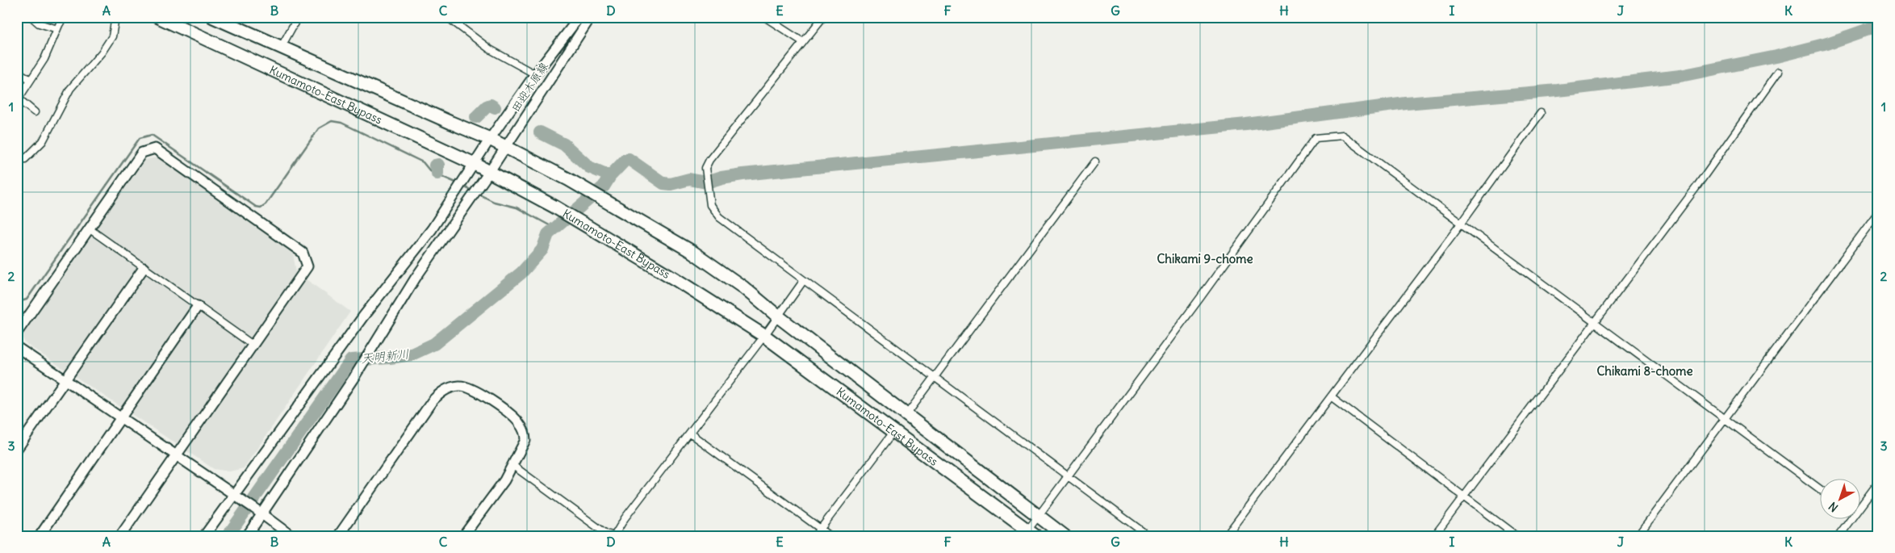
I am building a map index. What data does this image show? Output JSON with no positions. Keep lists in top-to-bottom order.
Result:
{
  "streets": {
    "highway": ["Kumamoto-East Bypass"],
    "street": ["田迎木原線"]
  },
  "crossings": [
    ["田迎木原線", "Kumamoto-East Bypass"]
  ],
  "districts": ["Chikami 9-chome", "Chikami 8-chome"],
  "water": ["天明新川"],
  "north": "bottom left",
  "grid": {
    "columns": [
      "A",
      "B",
      "C",
      "D",
      "E",
      "F",
      "G",
      "H",
      "I",
      "J",
      "K"
    ],
    "rows": ["1", "2", "3"]
  }
}
